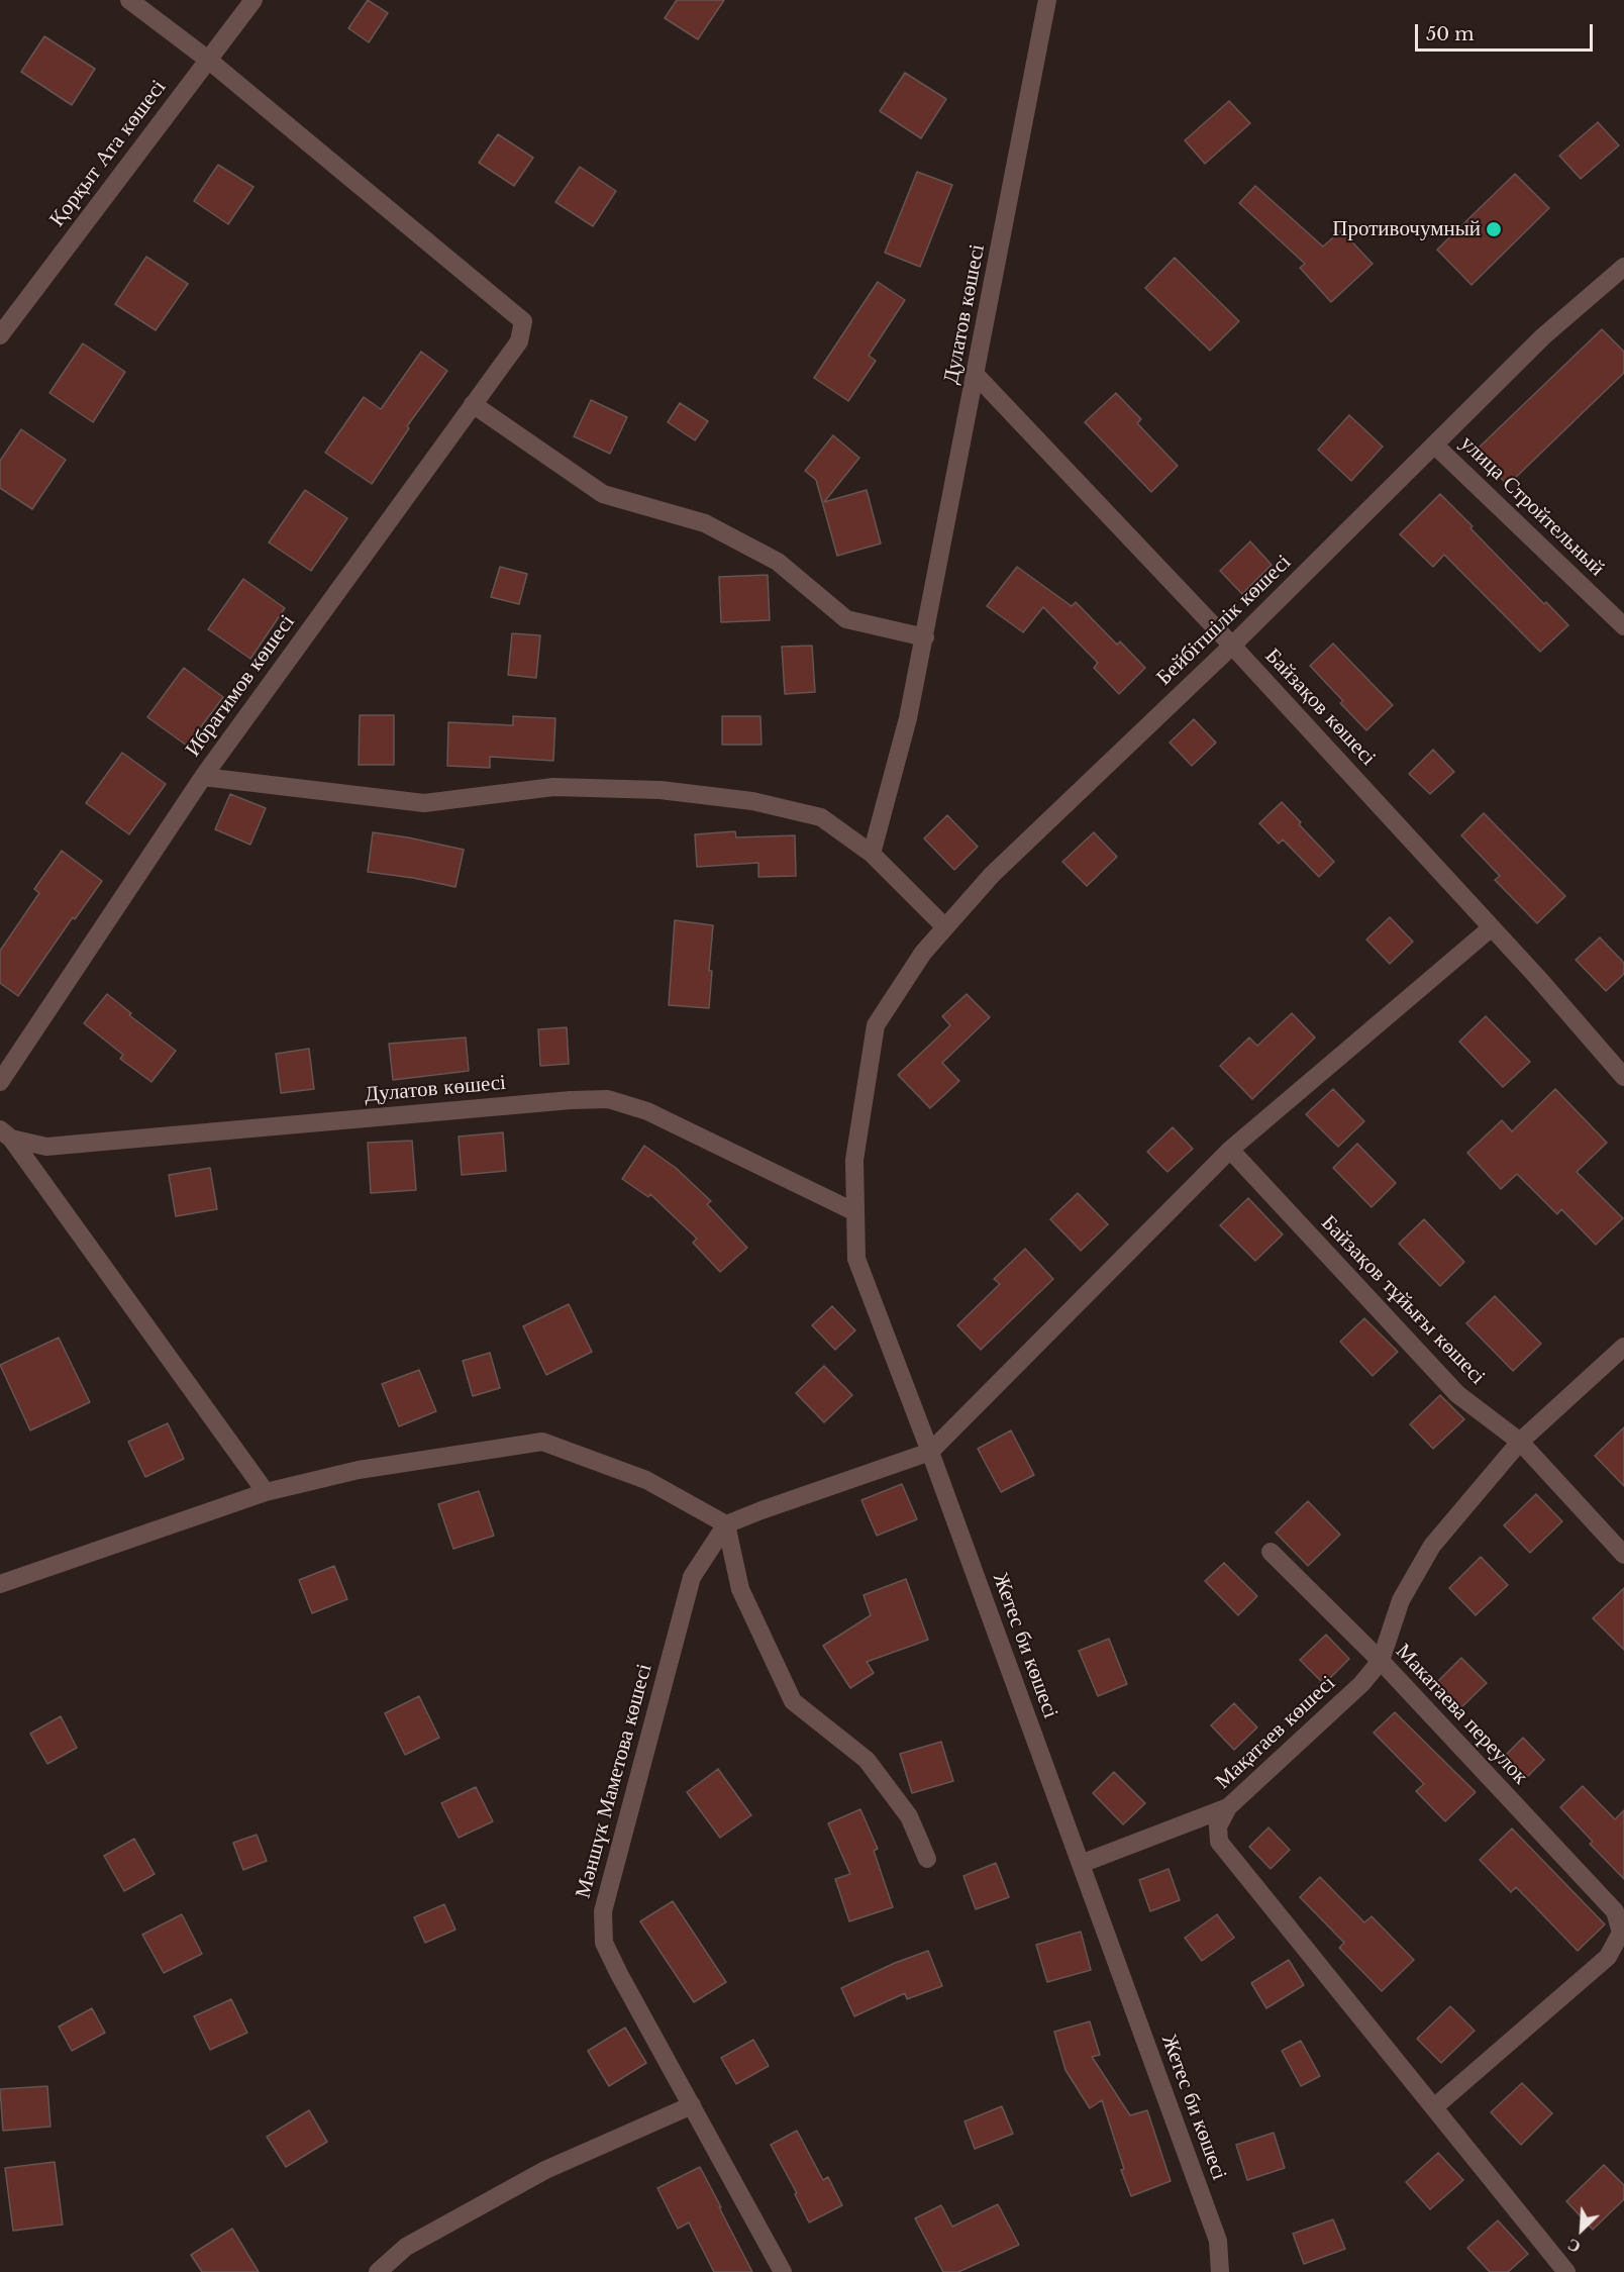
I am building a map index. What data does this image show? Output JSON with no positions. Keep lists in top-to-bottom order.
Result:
{
  "streets": {
    "street": [
      "Қорқыт Ата көшесі",
      "Дулатов көшесі",
      "улица Стройтельный",
      "Бейбітшілік көшесі",
      "Ибрагимов көшесі",
      "Байзақов көшесі",
      "Байзақов тұйығы көшесі",
      "Жетес би көшесі",
      "Макатаева переулок",
      "Мақатаев көшесі",
      "Мәншүк Маметова көшесі"
    ]
  },
  "crossings": [
    ["Қорқыт Ата көшесі", "Ибрагимов көшесі"],
    ["Дулатов көшесі", "Байзақов көшесі"],
    ["Дулатов көшесі", "Жетес би көшесі"],
    ["улица Стройтельный", "Бейбітшілік көшесі"],
    ["Бейбітшілік көшесі", "Байзақов көшесі"],
    ["Бейбітшілік көшесі", "Жетес би көшесі"],
    ["Байзақов тұйығы көшесі", "Мақатаев көшесі"],
    ["Макатаева переулок", "Мақатаев көшесі"]
  ],
  "places": ["Противочумный"],
  "scale_bar": "50 m",
  "north": "bottom left"
}
